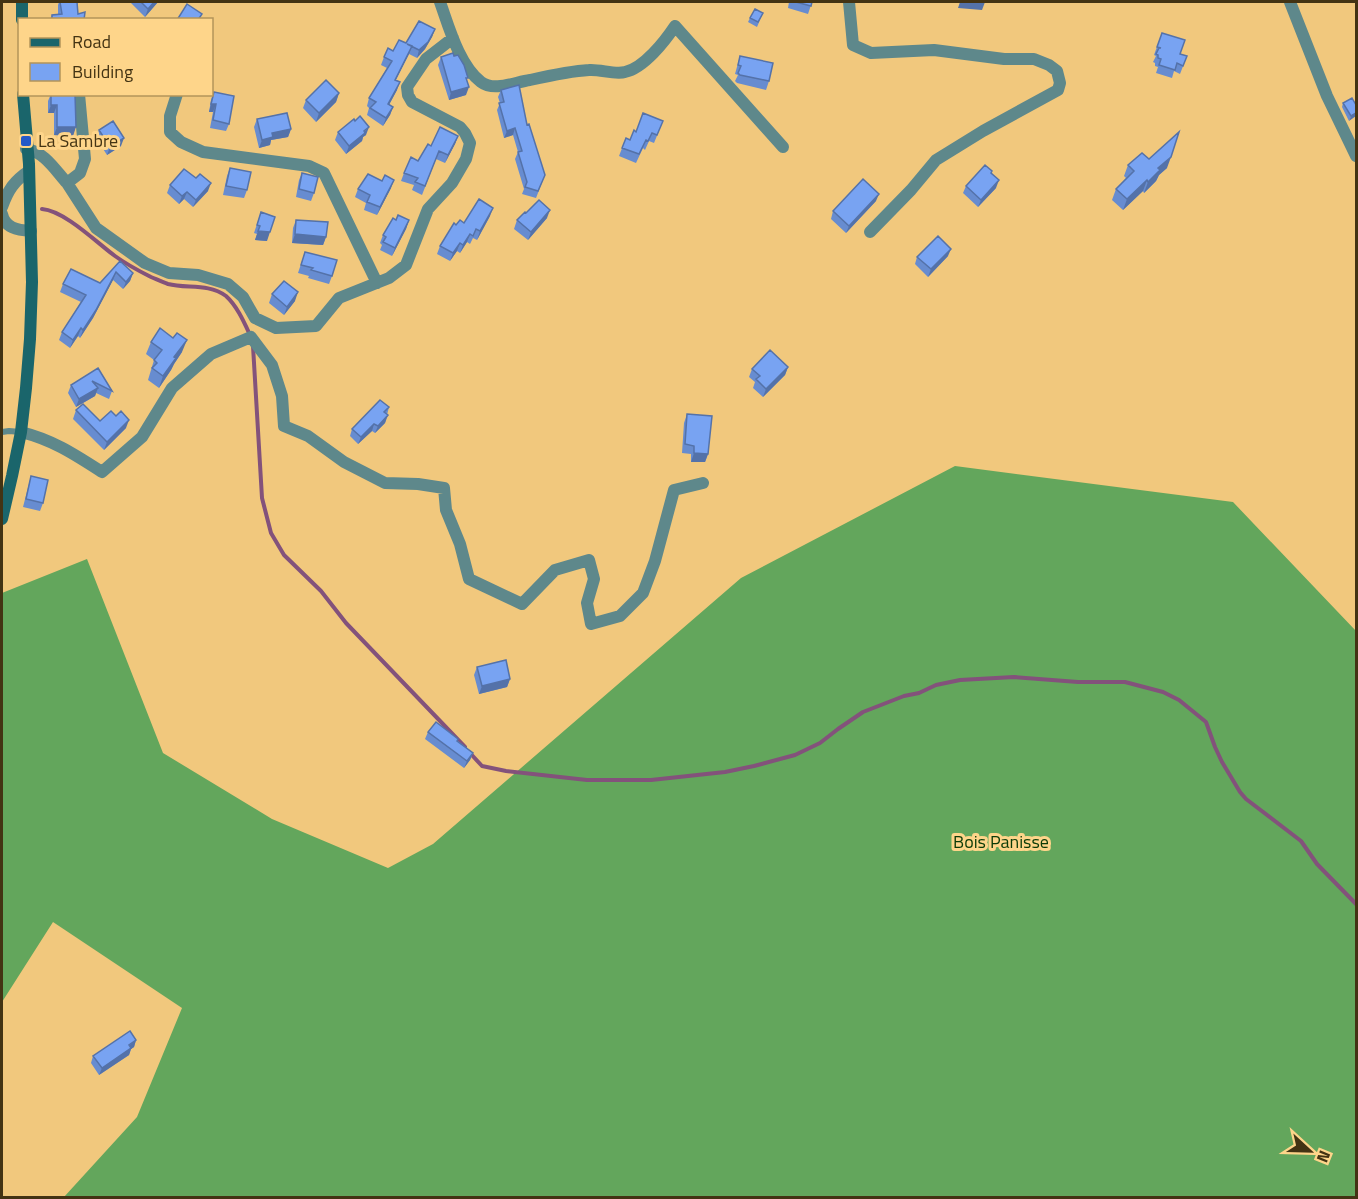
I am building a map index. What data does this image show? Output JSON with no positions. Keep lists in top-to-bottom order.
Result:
{
  "parks": ["Bois Panisse"],
  "places": {
    "transit": ["La Sambre"]
  },
  "legend": ["Road", "Building"],
  "north": "right"
}
